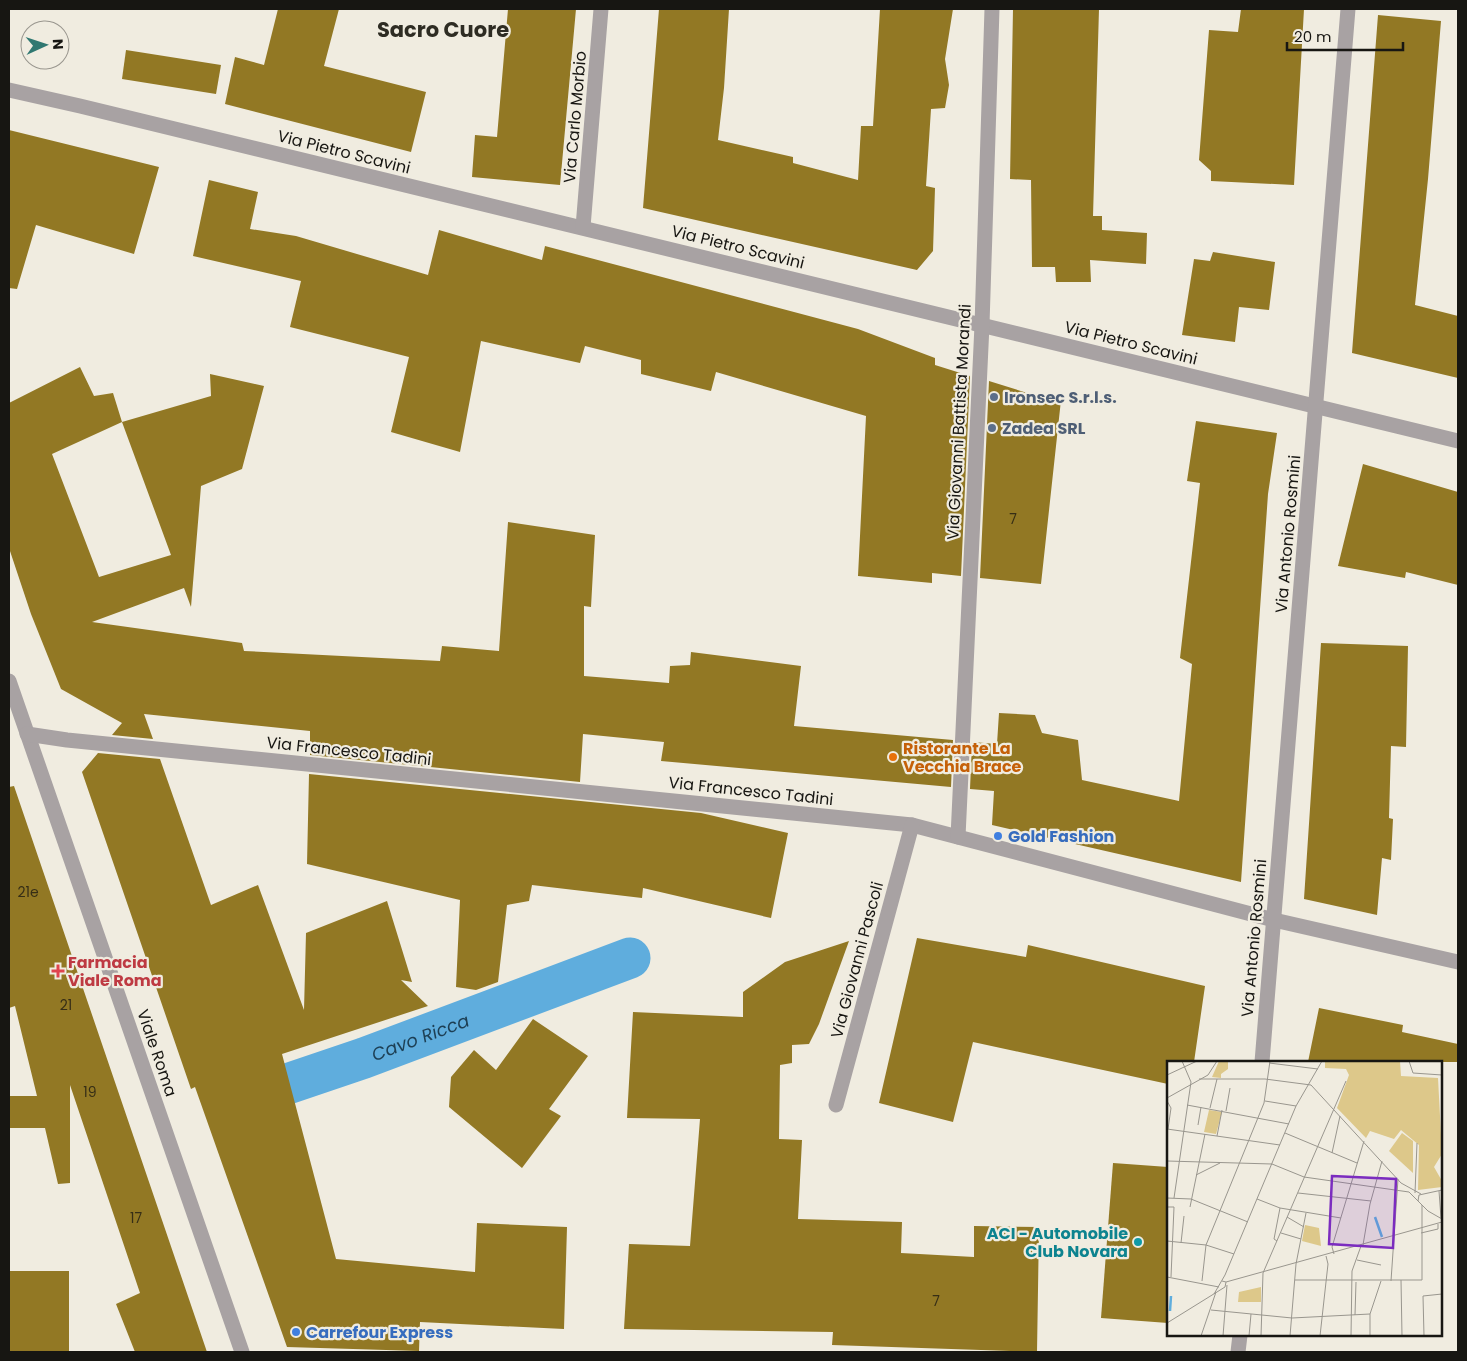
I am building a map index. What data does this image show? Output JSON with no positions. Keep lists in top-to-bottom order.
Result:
{
  "streets": {
    "street": [
      "Via Carlo Morbio",
      "Via Pietro Scavini",
      "Via Giovanni Battista Morandi",
      "Via Antonio Rosmini",
      "Via Francesco Tadini",
      "Via Giovanni Pascoli",
      "Viale Roma"
    ]
  },
  "crossings": [
    ["Via Carlo Morbio", "Via Pietro Scavini"],
    ["Via Pietro Scavini", "Via Giovanni Battista Morandi"],
    ["Via Pietro Scavini", "Via Antonio Rosmini"],
    ["Via Giovanni Battista Morandi", "Via Francesco Tadini"],
    ["Via Antonio Rosmini", "Via Francesco Tadini"],
    ["Via Francesco Tadini", "Via Giovanni Pascoli"],
    ["Via Francesco Tadini", "Viale Roma"]
  ],
  "districts": ["Sacro Cuore"],
  "water": ["Cavo Ricca"],
  "places": {
    "other": [
      "Ironsec S.r.l.s.",
      "Zadea SRL",
      "Ristorante La Vecchia Brace",
      "Gold Fashion",
      "ACI - Automobile Club Novara",
      "Carrefour Express"
    ],
    "health": ["Farmacia Viale Roma"]
  },
  "house_numbers": [
    "7",
    "21e",
    "21",
    "19",
    "17",
    "7"
  ],
  "scale_bar": "20 m",
  "north": "right"
}
